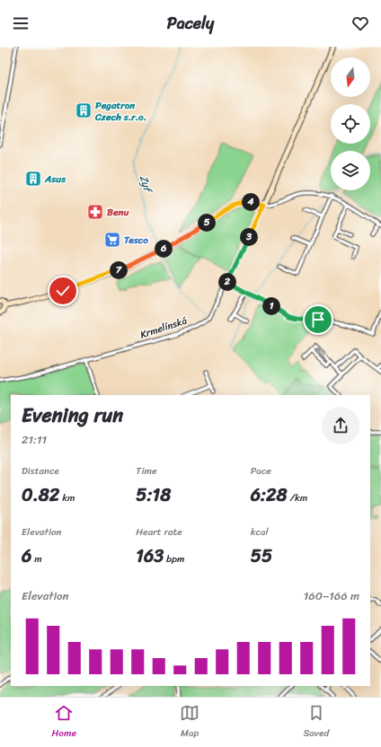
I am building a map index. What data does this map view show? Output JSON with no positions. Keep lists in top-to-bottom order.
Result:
{
  "streets": {
    "main road": ["Krmelínská"]
  },
  "water": ["Zyf"],
  "places": {
    "building": ["Pegatron Czech s.r.o.", "Asus"],
    "pharmacy": ["Benu"],
    "supermarket": ["Tesco"]
  },
  "north": "bottom",
  "page": {
    "header": "Pacely",
    "pins": [
      "4",
      "5",
      "3",
      "6",
      "7",
      "2",
      "1"
    ],
    "heading": ["Evening run", "21:11"],
    "stats": [
      ["Distance", "0.82 km"],
      ["Time", "5:18"],
      ["Pace", "6:28 /km"],
      ["Elevation", "6 m"],
      ["Heart rate", "163 bpm"],
      ["kcal", "55"]
    ],
    "chart": ["Elevation", "160–166 m"],
    "tabs": ["Home", "Map", "Saved"]
  }
}
